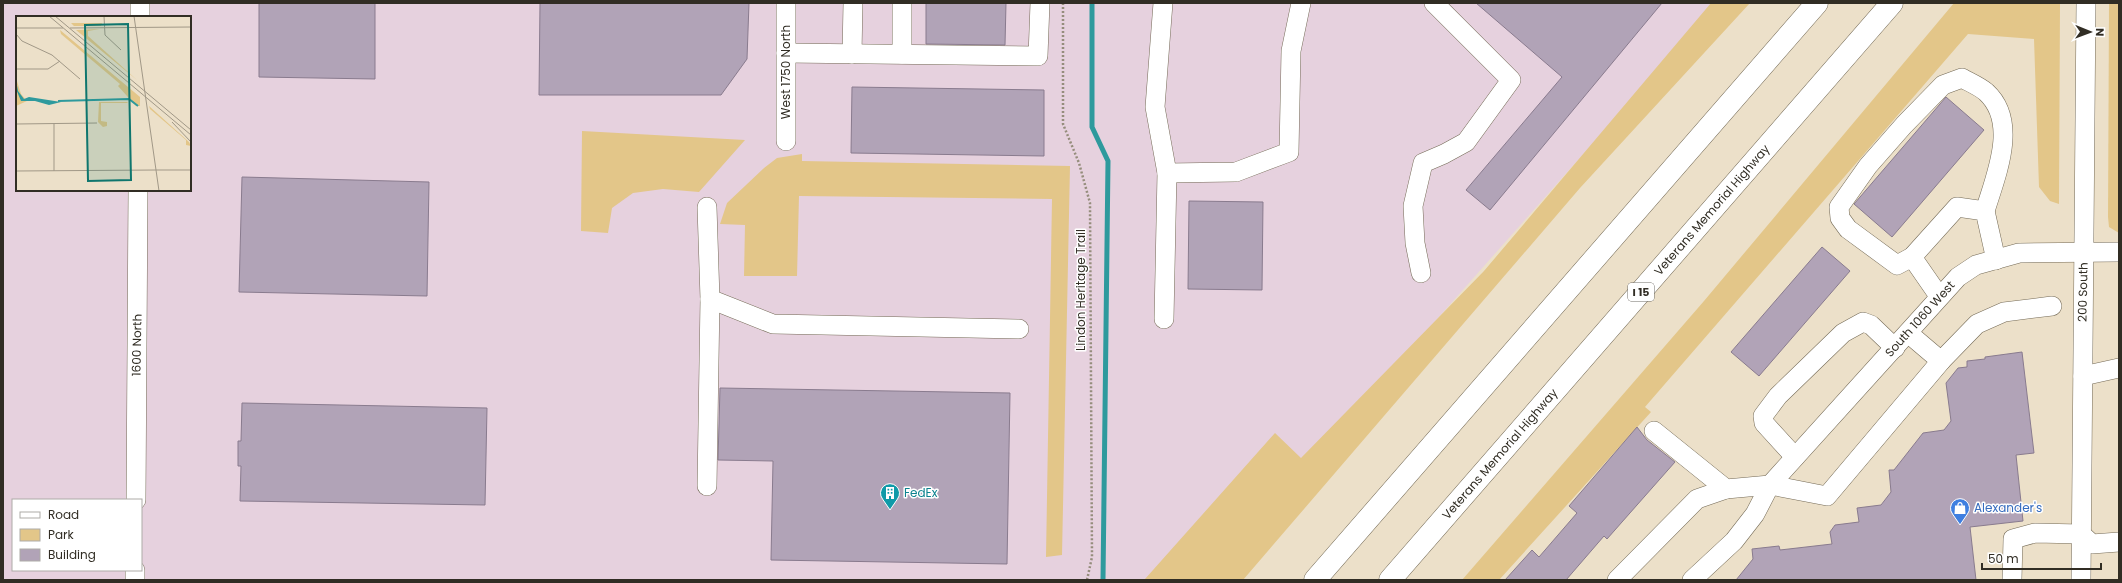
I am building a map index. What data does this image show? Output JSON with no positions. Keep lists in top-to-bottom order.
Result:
{
  "streets": {
    "highway": ["Veterans Memorial Highway", "I 15"],
    "street": [
      "West 1750 North",
      "200 South",
      "South 1060 West",
      "1600 North"
    ],
    "path": ["Lindon Heritage Trail"]
  },
  "crossings": [
    ["200 South", "South 1060 West"]
  ],
  "places": {
    "building": ["FedEx"],
    "shop": ["Alexander's"]
  },
  "legend": ["Road", "Park", "Building"],
  "scale_bar": "50 m",
  "north": "right"
}
